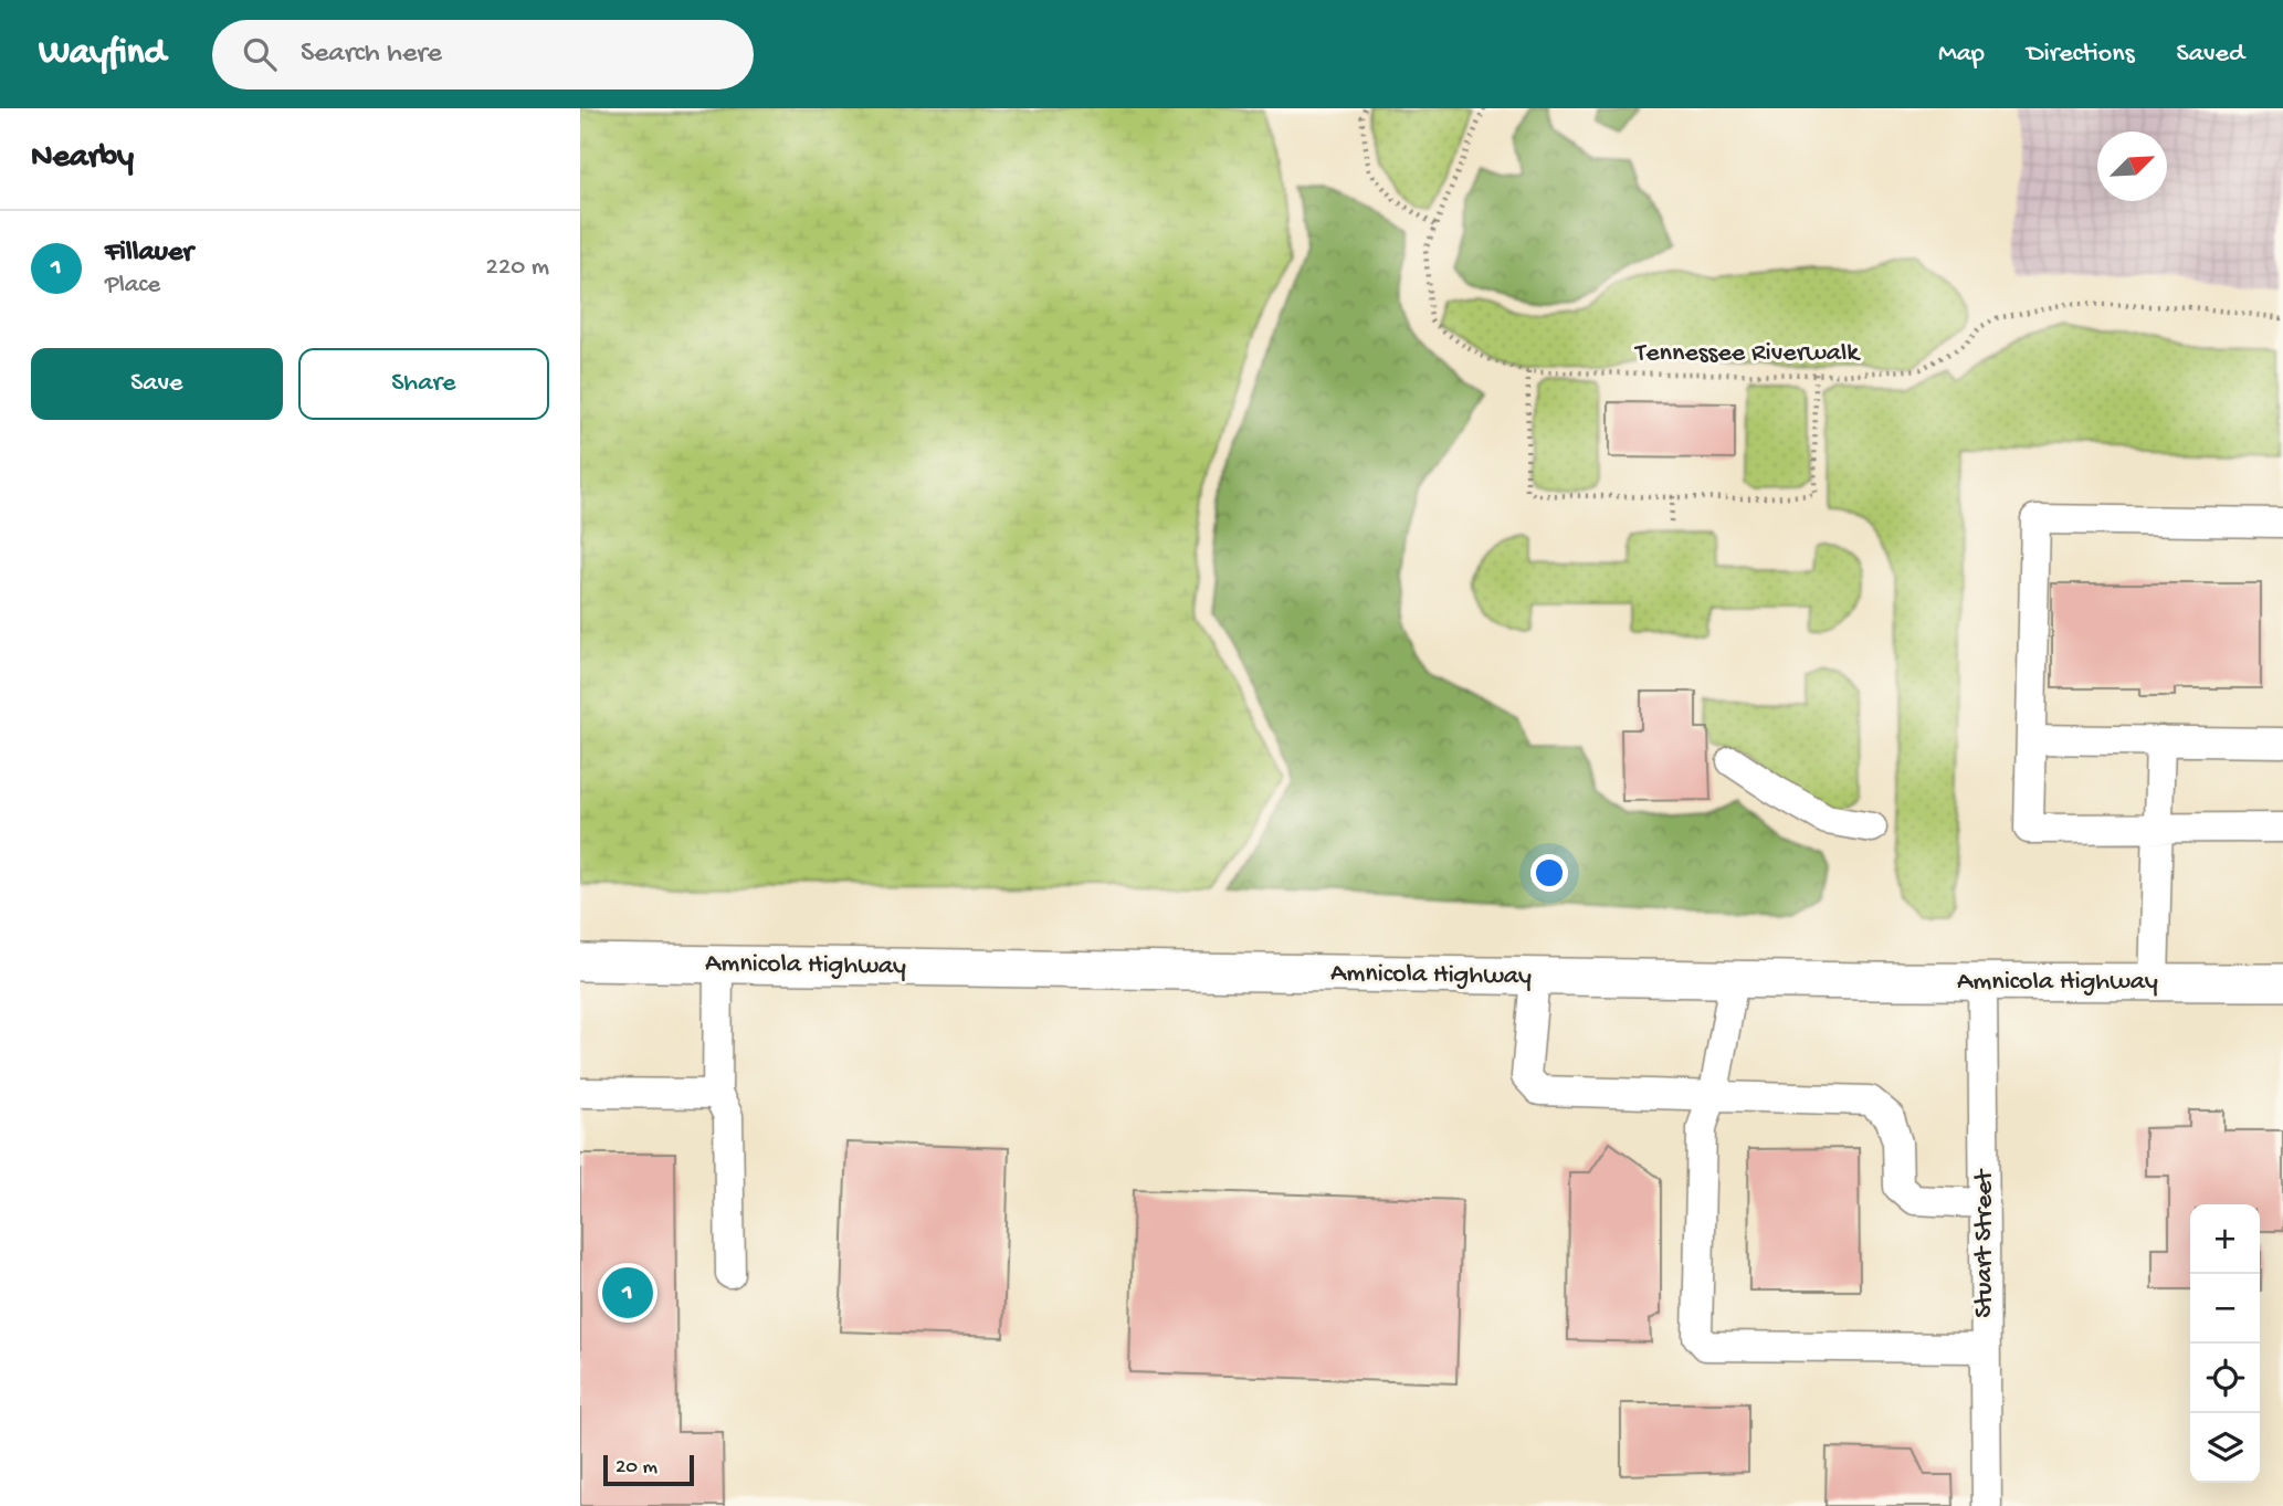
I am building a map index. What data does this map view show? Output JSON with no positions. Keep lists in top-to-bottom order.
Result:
{
  "streets": {
    "main road": ["Amnicola Highway"],
    "street": ["Stuart Street"],
    "path": ["Tennessee Riverwalk"]
  },
  "crossings": [
    ["Amnicola Highway", "Stuart Street"]
  ],
  "scale_bar": "20 m",
  "north": "top right",
  "page": {
    "header": "Wayfind",
    "search": "Search here",
    "nav": ["Map", "Directions", "Saved"],
    "heading": "Nearby",
    "list": [
      {
        "mark": "1",
        "name": "Fillauer",
        "note": "Place",
        "value": "220 m"
      }
    ],
    "buttons": ["Save", "Share"],
    "map_buttons": ["+", "−"],
    "pins": "1",
    "scale": "20 m"
  }
}
